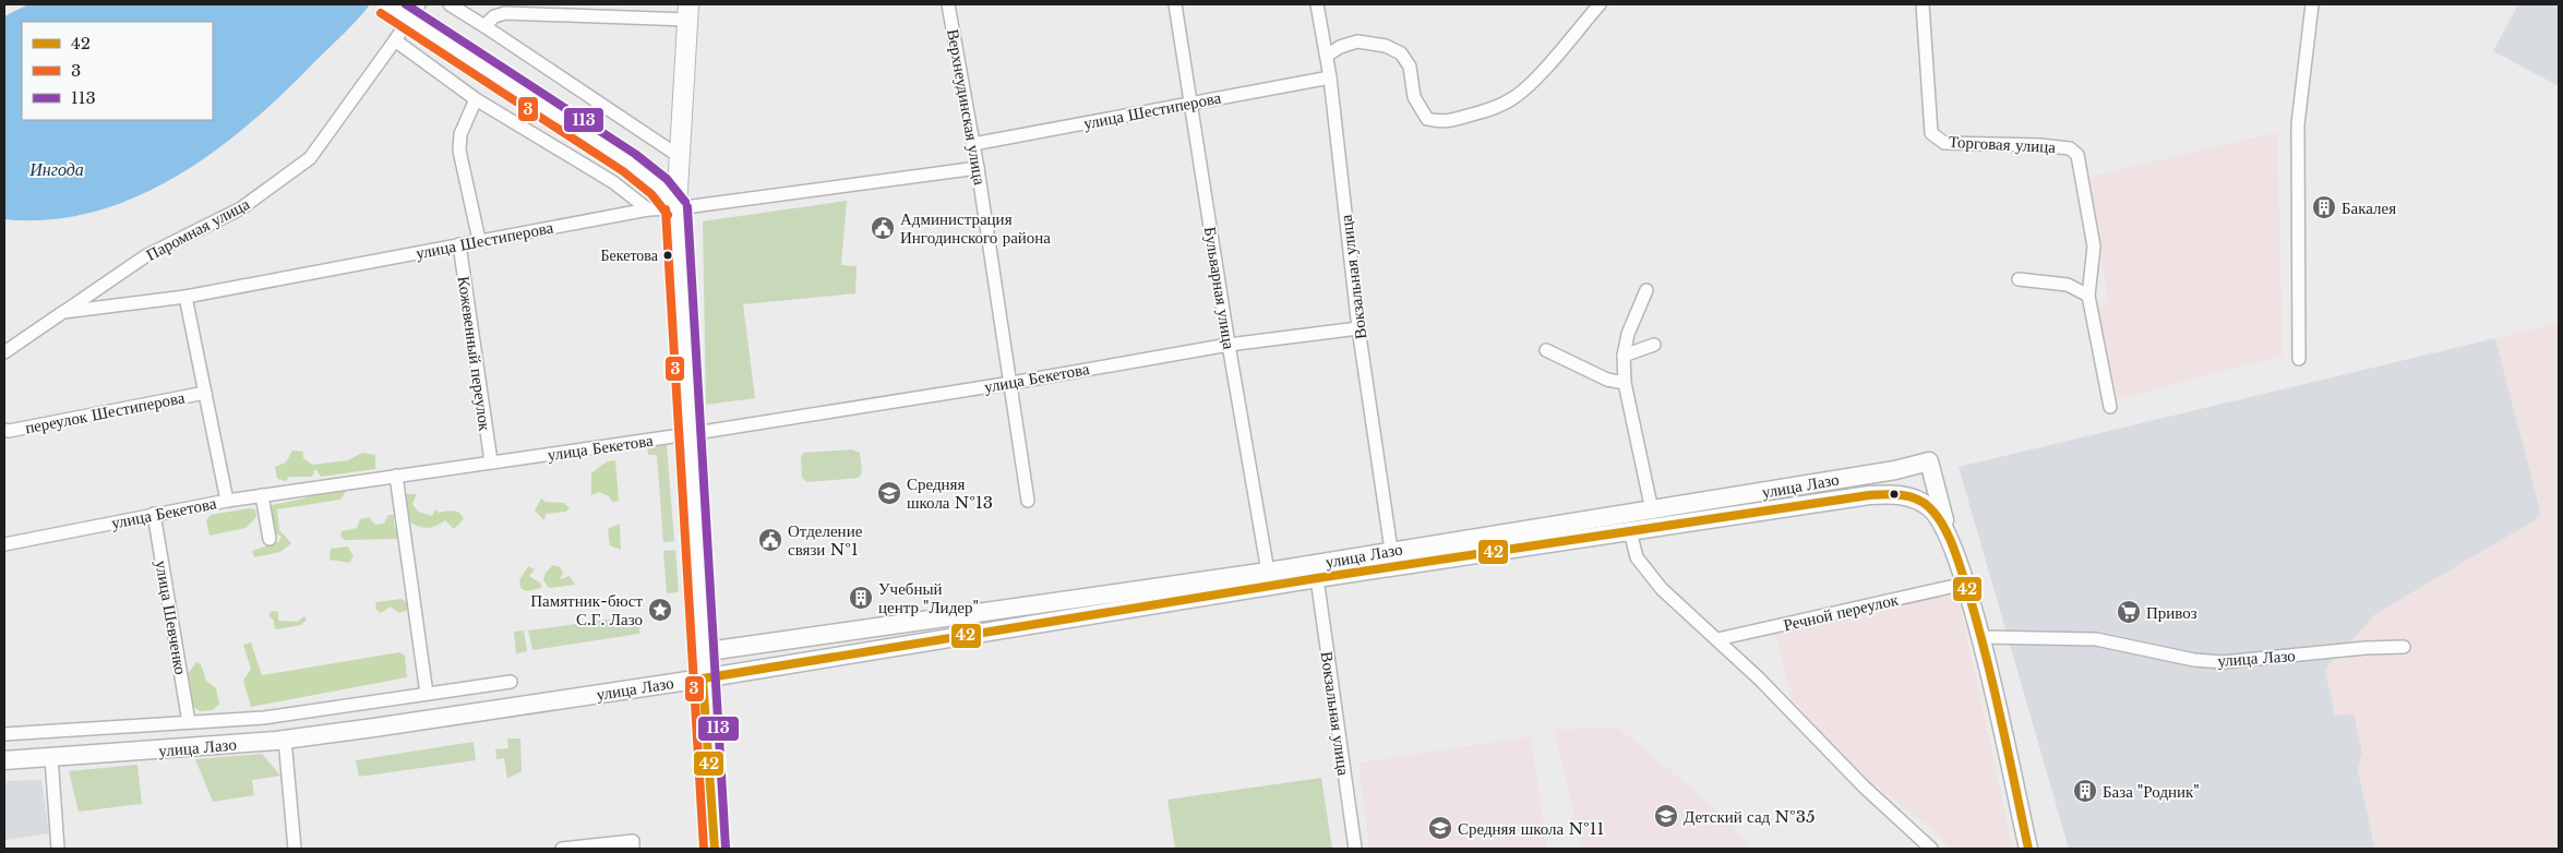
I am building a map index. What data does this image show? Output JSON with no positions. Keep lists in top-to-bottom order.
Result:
{
  "streets": {
    "main road": ["улица Лазо"],
    "street": [
      "Верхнеудинская улица",
      "улица Шестиперова",
      "Торговая улица",
      "Паромная улица",
      "Вокзальная улица",
      "Бульварная улица",
      "Кожевенный переулок",
      "улица Бекетова",
      "переулок Шестиперова",
      "Речной переулок",
      "улица Шевченко"
    ]
  },
  "crossings": [
    ["Верхнеудинская улица", "улица Шестиперова"],
    ["Верхнеудинская улица", "улица Бекетова"],
    ["улица Шестиперова", "Паромная улица"],
    ["улица Шестиперова", "Вокзальная улица"],
    ["улица Шестиперова", "Бульварная улица"],
    ["улица Шестиперова", "Кожевенный переулок"],
    ["Вокзальная улица", "улица Бекетова"],
    ["Вокзальная улица", "улица Лазо"],
    ["Бульварная улица", "улица Бекетова"],
    ["Бульварная улица", "улица Лазо"],
    ["Кожевенный переулок", "улица Бекетова"],
    ["улица Бекетова", "улица Шевченко"],
    ["улица Лазо", "Речной переулок"]
  ],
  "water": ["Ингода"],
  "places": {
    "building": ["Бакалея", "Учебный центр \"Лидер\"", "База \"Родник\""],
    "public building": ["Администрация Ингодинского района", "Отделение связи №1"],
    "other": ["Бекетова"],
    "school or university": ["Средняя школа №13", "Детский сад №35", "Средняя школа №11"],
    "place": ["Памятник-бюст С.Г. Лазо"],
    "supermarket": ["Привоз"]
  },
  "lines": ["transit line 113", "transit line 3", "transit line 42"],
  "legend": ["42", "3", "113"]
}
